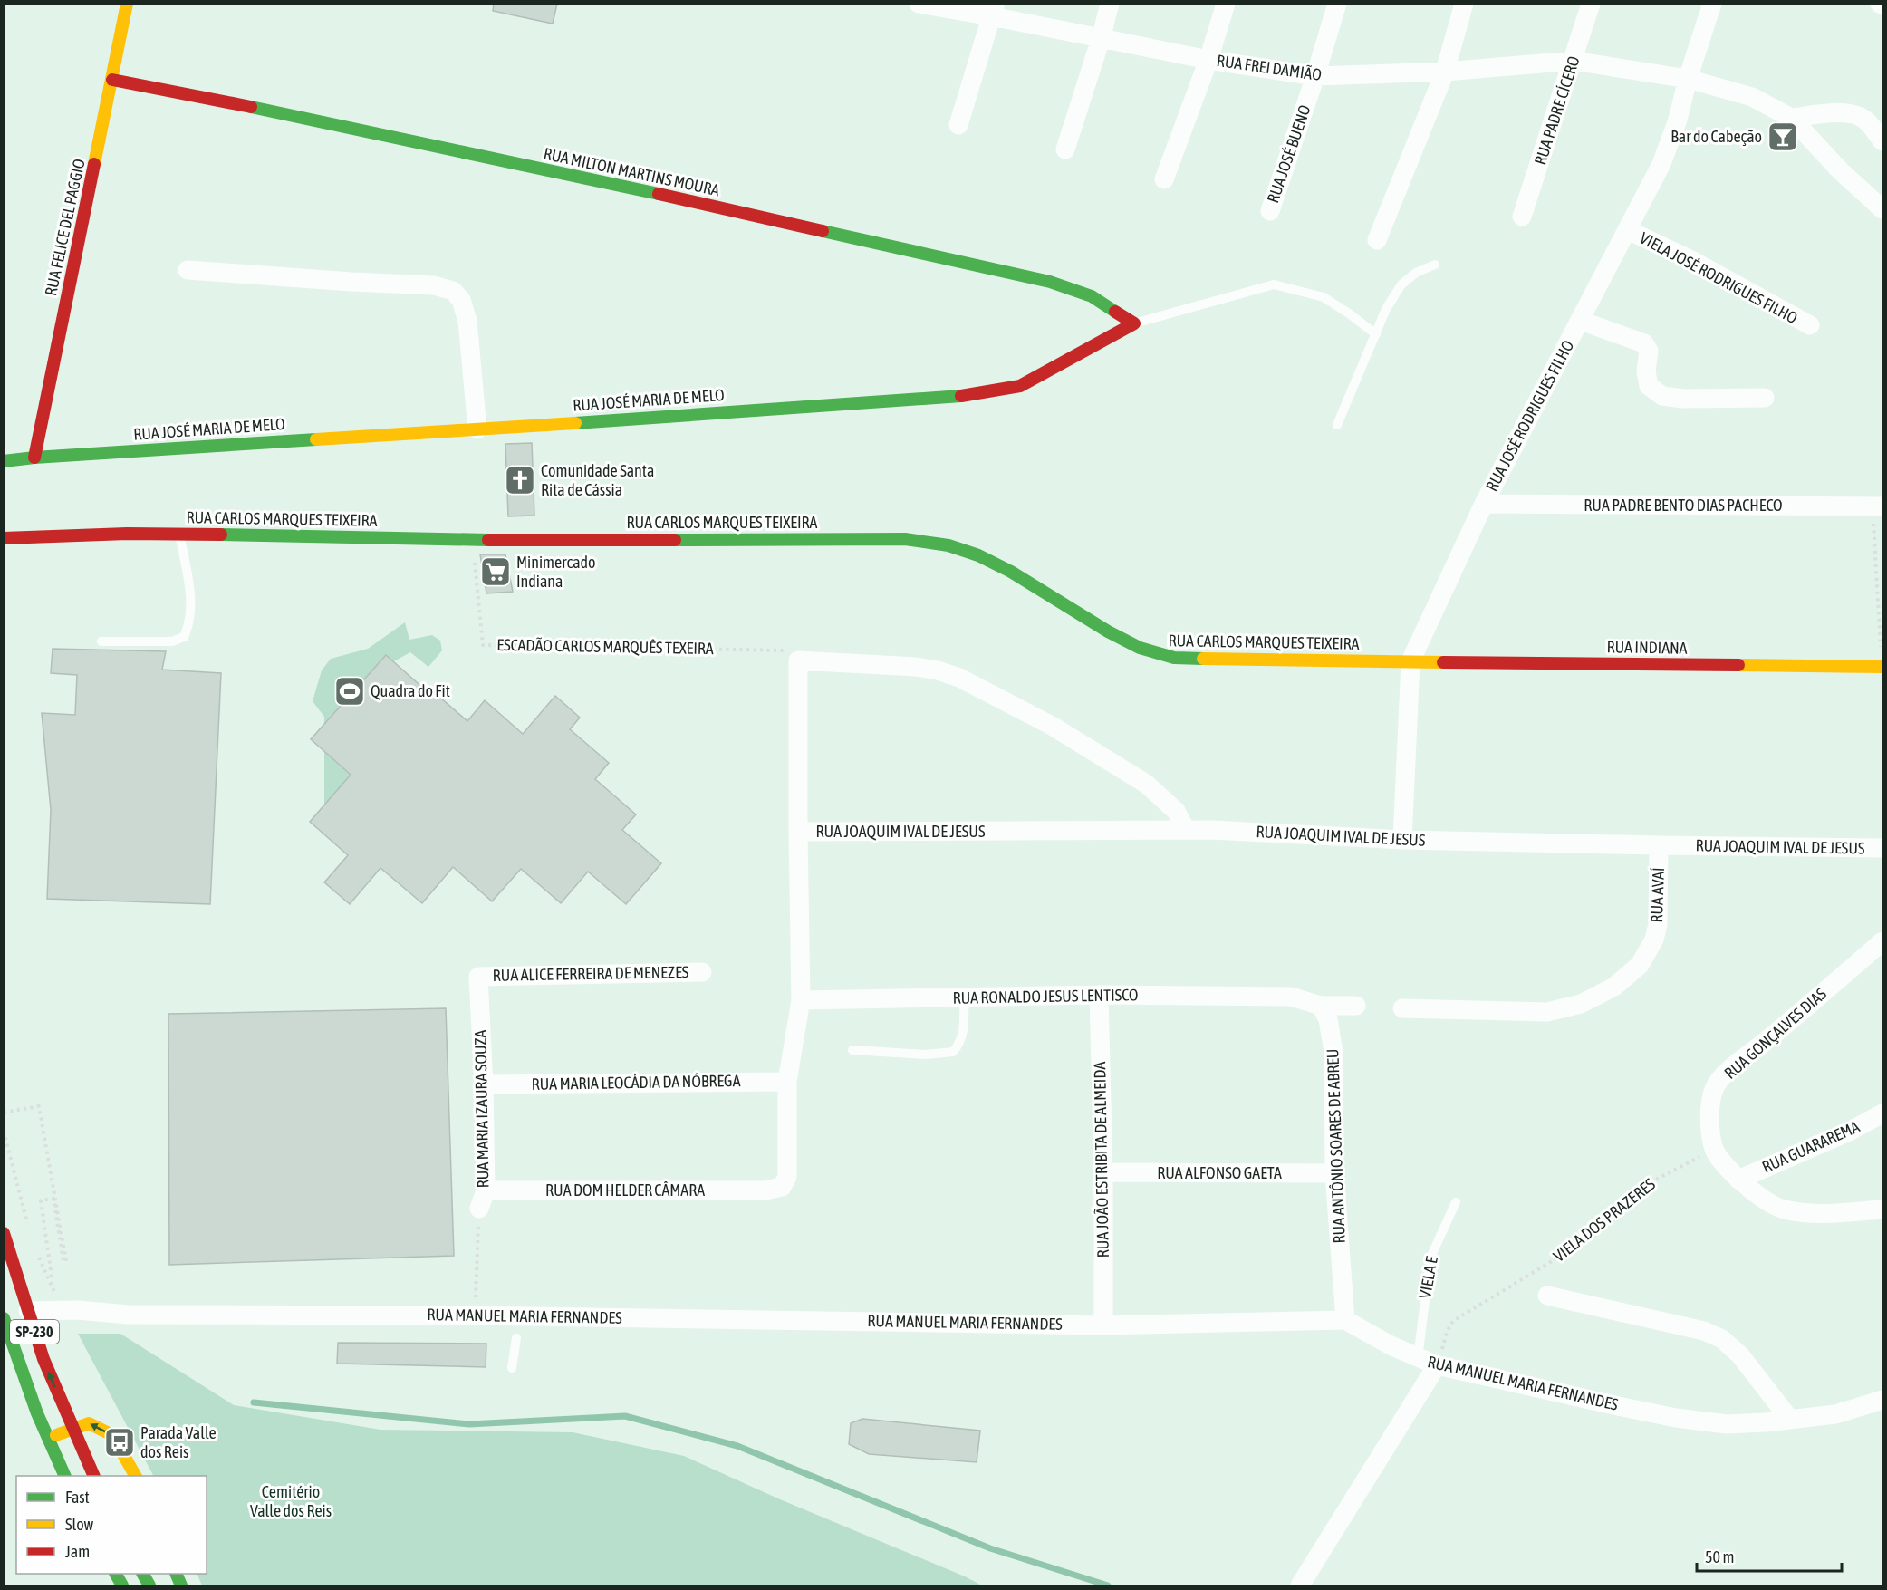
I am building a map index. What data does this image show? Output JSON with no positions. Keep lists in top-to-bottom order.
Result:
{
  "streets": {
    "main road": [
      "RUA MILTON MARTINS MOURA",
      "RUA FELICE DEL PAGGIO",
      "RUA JOSÉ MARIA DE MELO",
      "RUA CARLOS MARQUES TEIXEIRA",
      "RUA INDIANA",
      "SP-230"
    ],
    "street": [
      "RUA FREI DAMIÃO",
      "RUA PADRE CÍCERO",
      "RUA JOSÉ BUENO",
      "VIELA JOSÉ RODRIGUES FILHO",
      "RUA JOSÉ RODRIGUES FILHO",
      "RUA PADRE BENTO DIAS PACHECO",
      "RUA JOAQUIM IVAL DE JESUS",
      "RUA AVAÍ",
      "RUA ALICE FERREIRA DE MENEZES",
      "RUA RONALDO JESUS LENTISCO",
      "RUA GONÇALVES DIAS",
      "RUA MARIA LEOCÁDIA DA NÓBREGA",
      "RUA MARIA IZAURA SOUZA",
      "RUA ANTÔNIO SOARES DE ABREU",
      "RUA GUARAREMA",
      "RUA JOÃO ESTRIBITA DE ALMEIDA",
      "RUA ALFONSO GAETA",
      "RUA DOM HELDER CÂMARA",
      "RUA MANUEL MARIA FERNANDES"
    ],
    "lane": ["VIELA E"],
    "path": ["ESCADÃO CARLOS MARQUÊS TEXEIRA", "VIELA DOS PRAZERES"]
  },
  "crossings": [
    ["RUA FREI DAMIÃO", "RUA PADRE CÍCERO"],
    ["RUA FREI DAMIÃO", "RUA JOSÉ BUENO"],
    ["RUA FREI DAMIÃO", "RUA JOSÉ RODRIGUES FILHO"],
    ["RUA MILTON MARTINS MOURA", "RUA FELICE DEL PAGGIO"],
    ["RUA MILTON MARTINS MOURA", "RUA JOSÉ MARIA DE MELO"],
    ["RUA FELICE DEL PAGGIO", "RUA JOSÉ MARIA DE MELO"],
    ["VIELA JOSÉ RODRIGUES FILHO", "RUA JOSÉ RODRIGUES FILHO"],
    ["RUA JOSÉ RODRIGUES FILHO", "RUA PADRE BENTO DIAS PACHECO"],
    ["RUA JOSÉ RODRIGUES FILHO", "RUA CARLOS MARQUES TEIXEIRA"],
    ["RUA JOSÉ RODRIGUES FILHO", "RUA INDIANA"],
    ["RUA JOSÉ RODRIGUES FILHO", "RUA JOAQUIM IVAL DE JESUS"],
    ["RUA CARLOS MARQUES TEIXEIRA", "ESCADÃO CARLOS MARQUÊS TEXEIRA"],
    ["RUA CARLOS MARQUES TEIXEIRA", "RUA INDIANA"],
    ["RUA JOAQUIM IVAL DE JESUS", "RUA AVAÍ"],
    ["RUA ALICE FERREIRA DE MENEZES", "RUA MARIA IZAURA SOUZA"],
    ["RUA RONALDO JESUS LENTISCO", "RUA ANTÔNIO SOARES DE ABREU"],
    ["RUA RONALDO JESUS LENTISCO", "RUA JOÃO ESTRIBITA DE ALMEIDA"],
    ["RUA GONÇALVES DIAS", "VIELA DOS PRAZERES"],
    ["RUA MARIA LEOCÁDIA DA NÓBREGA", "RUA MARIA IZAURA SOUZA"],
    ["RUA MARIA LEOCÁDIA DA NÓBREGA", "RUA DOM HELDER CÂMARA"],
    ["RUA MARIA IZAURA SOUZA", "RUA DOM HELDER CÂMARA"],
    ["RUA ANTÔNIO SOARES DE ABREU", "RUA ALFONSO GAETA"],
    ["RUA ANTÔNIO SOARES DE ABREU", "RUA MANUEL MARIA FERNANDES"],
    ["RUA JOÃO ESTRIBITA DE ALMEIDA", "RUA ALFONSO GAETA"],
    ["RUA JOÃO ESTRIBITA DE ALMEIDA", "RUA MANUEL MARIA FERNANDES"],
    ["VIELA DOS PRAZERES", "RUA MANUEL MARIA FERNANDES"],
    ["VIELA E", "RUA MANUEL MARIA FERNANDES"],
    ["RUA MANUEL MARIA FERNANDES", "SP-230"]
  ],
  "parks": ["Cemitério Valle dos Reis"],
  "places": {
    "bar": ["Bar do Cabeção"],
    "church": ["Comunidade Santa Rita de Cássia"],
    "supermarket": ["Minimercado Indiana"],
    "sports": ["Quadra do Fit"],
    "bus stop": ["Parada Valle dos Reis"]
  },
  "legend": ["Fast", "Slow", "Jam"],
  "scale_bar": "50 m"
}
